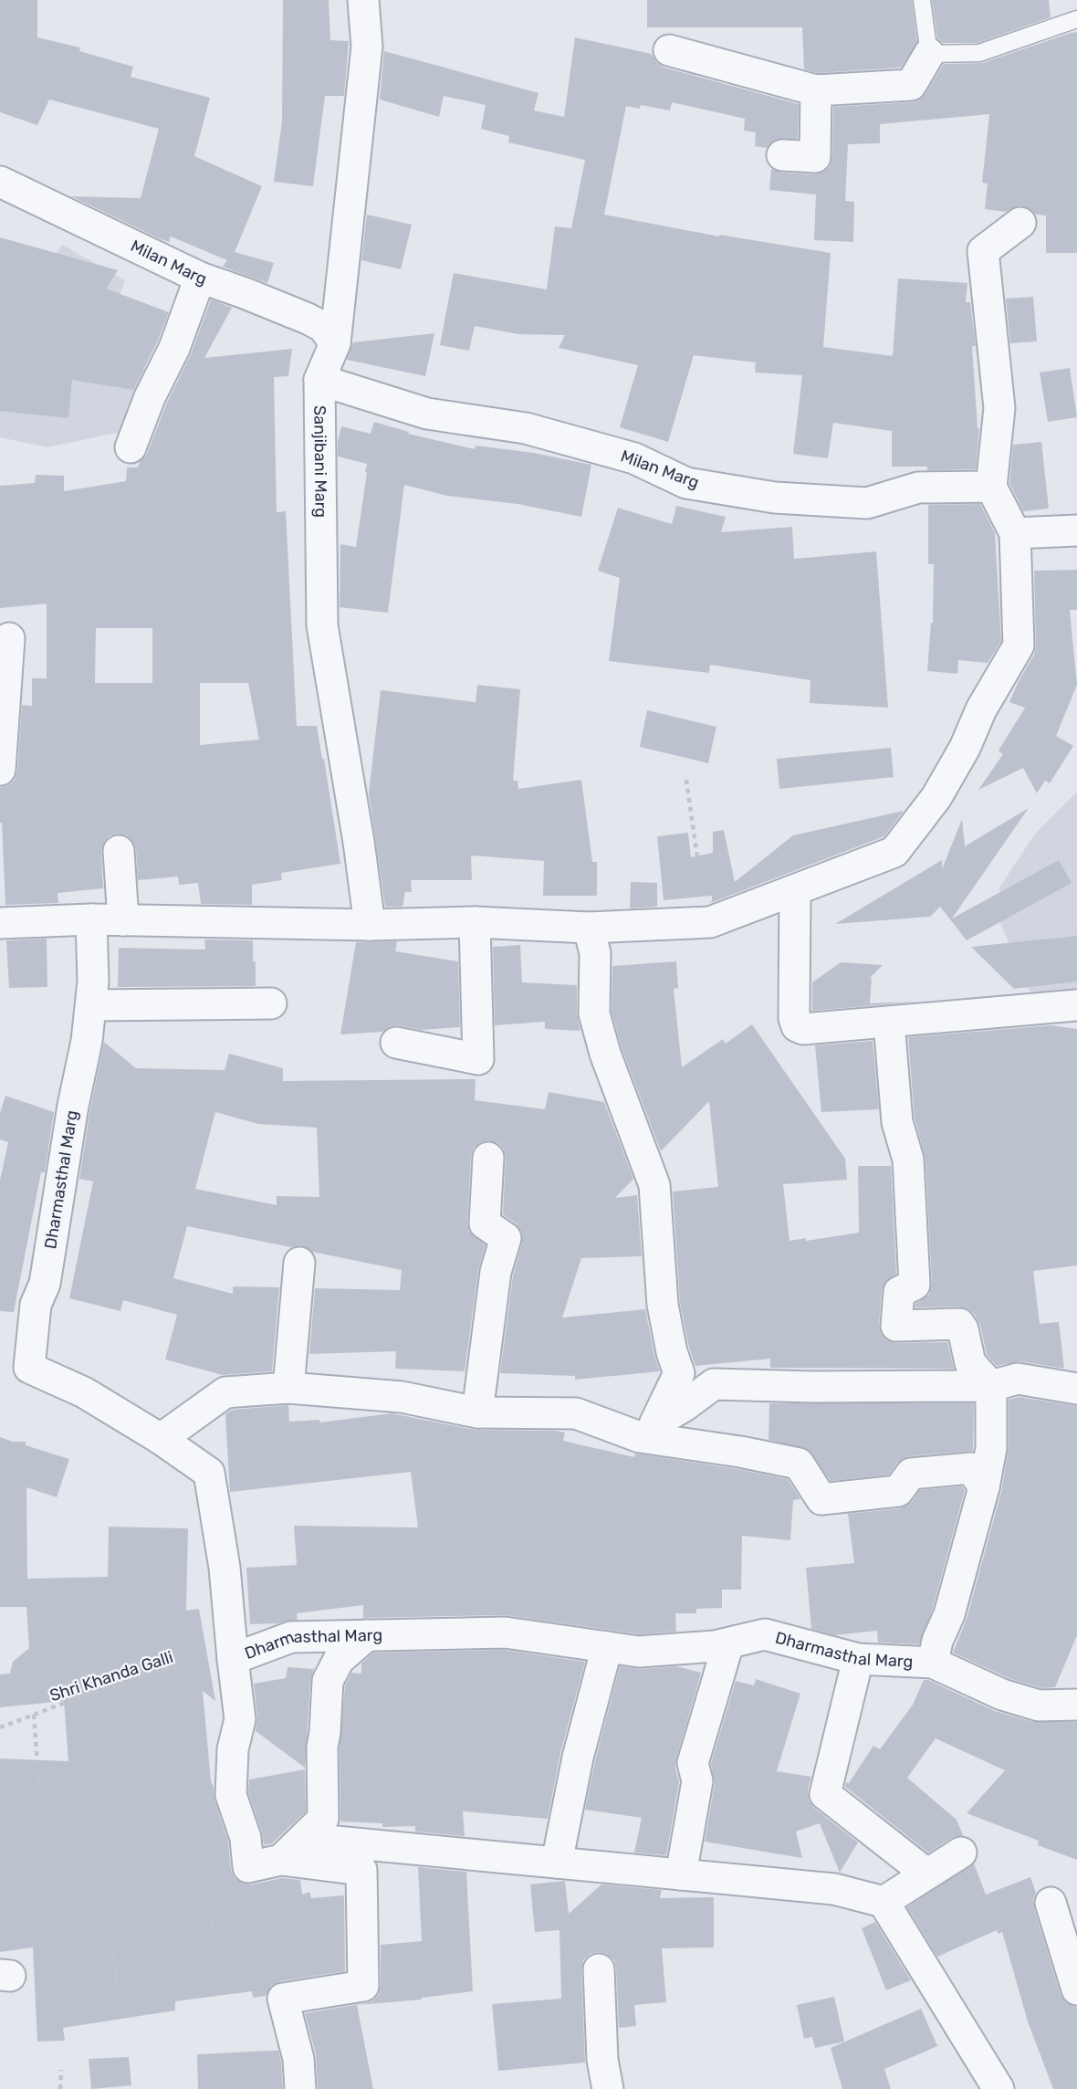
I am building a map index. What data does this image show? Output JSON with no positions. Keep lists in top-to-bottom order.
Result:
{
  "streets": {
    "street": ["Milan Marg", "Sanjibani Marg", "Dharmasthal Marg"],
    "path": ["Shri Khanda Galli"]
  },
  "crossings": [
    ["Milan Marg", "Sanjibani Marg"],
    ["Dharmasthal Marg", "Shri Khanda Galli"]
  ]
}
